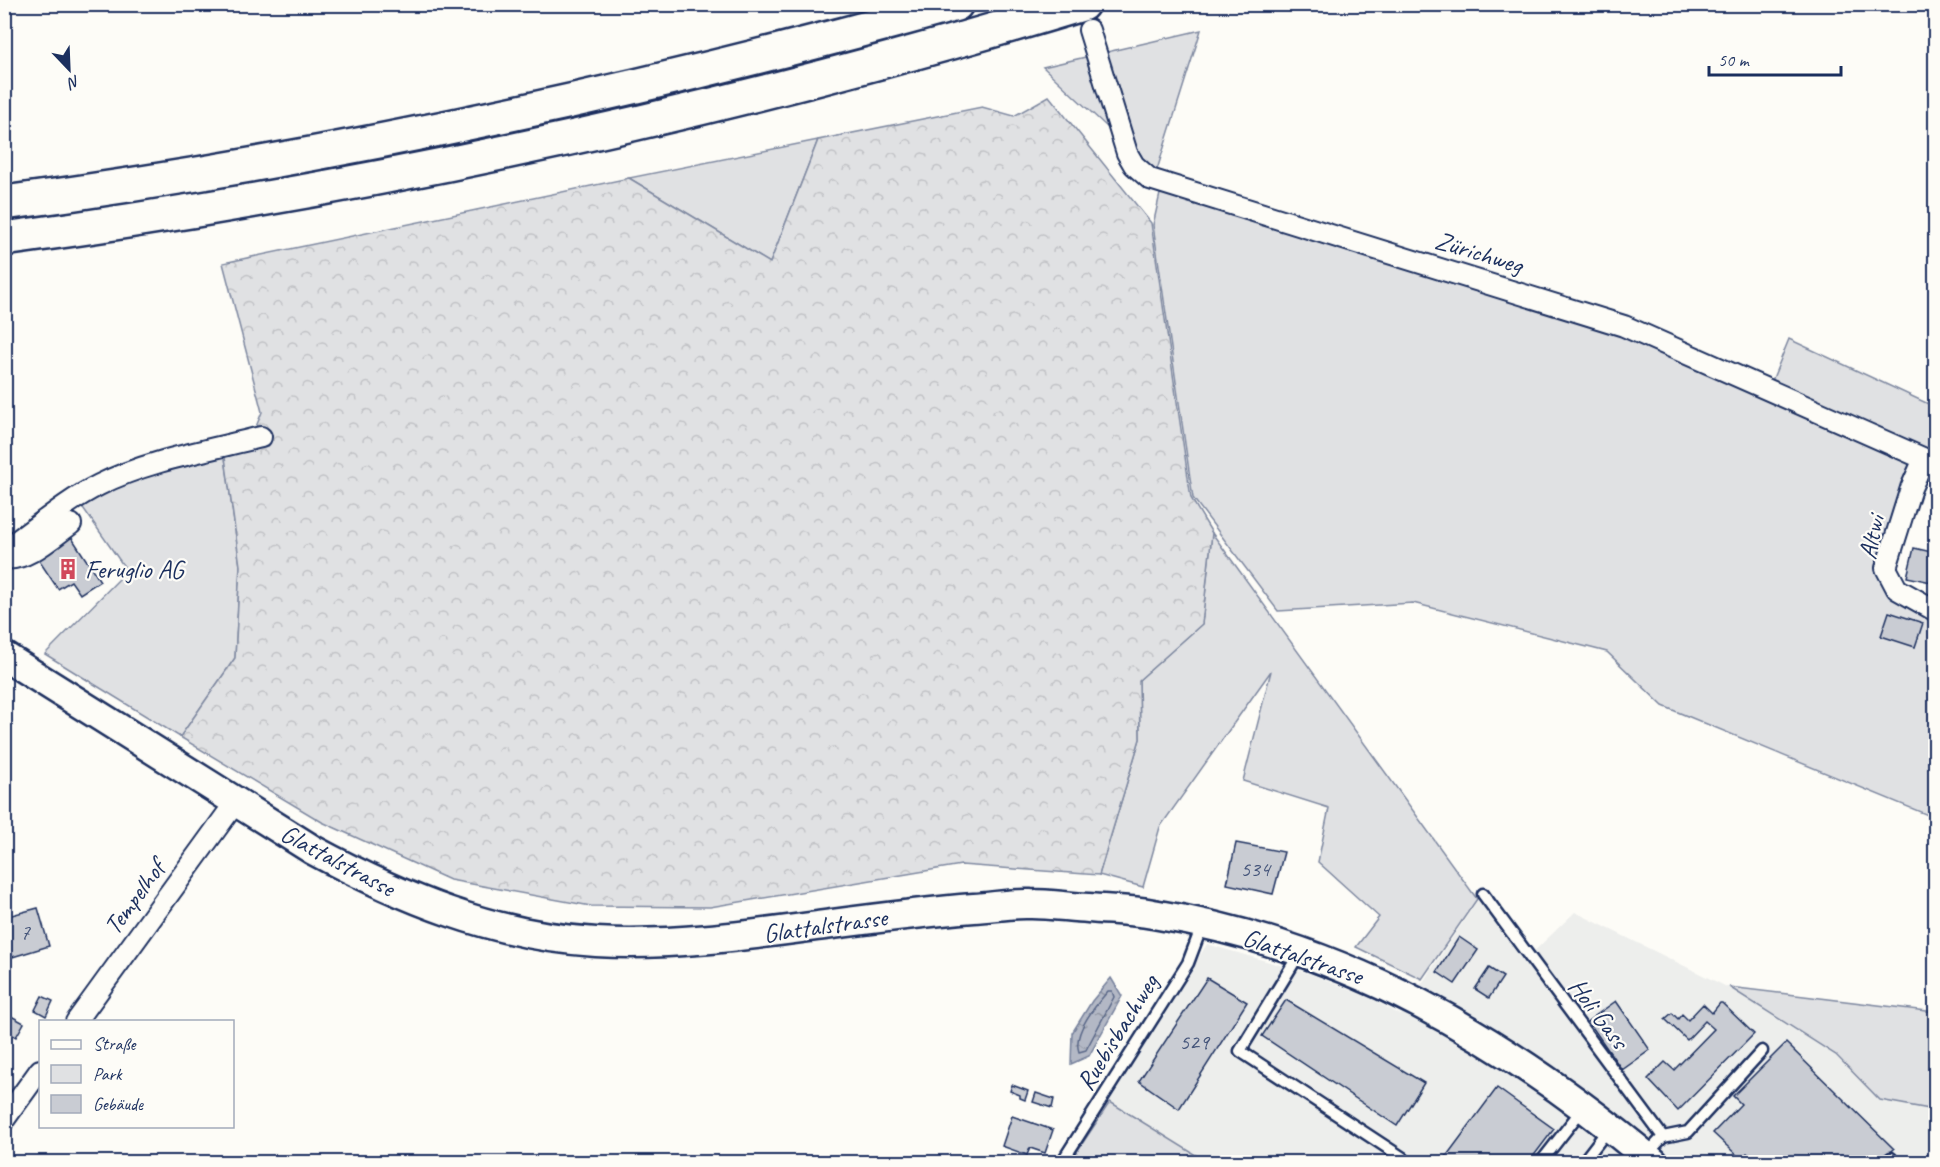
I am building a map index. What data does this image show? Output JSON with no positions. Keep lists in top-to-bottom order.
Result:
{
  "streets": {
    "street": [
      "Zürichweg",
      "Altwi",
      "Glattalstrasse",
      "Tempelhof"
    ],
    "lane": ["Holi Gass", "Ruebisbachweg"]
  },
  "crossings": [
    ["Zürichweg", "Altwi"],
    ["Glattalstrasse", "Tempelhof"],
    ["Glattalstrasse", "Holi Gass"],
    ["Glattalstrasse", "Ruebisbachweg"]
  ],
  "places": {
    "building": ["Feruglio AG"]
  },
  "house_numbers": ["534", "7", "529"],
  "legend": ["Straße", "Park", "Gebäude"],
  "scale_bar": "50 m",
  "north": "bottom right"
}
